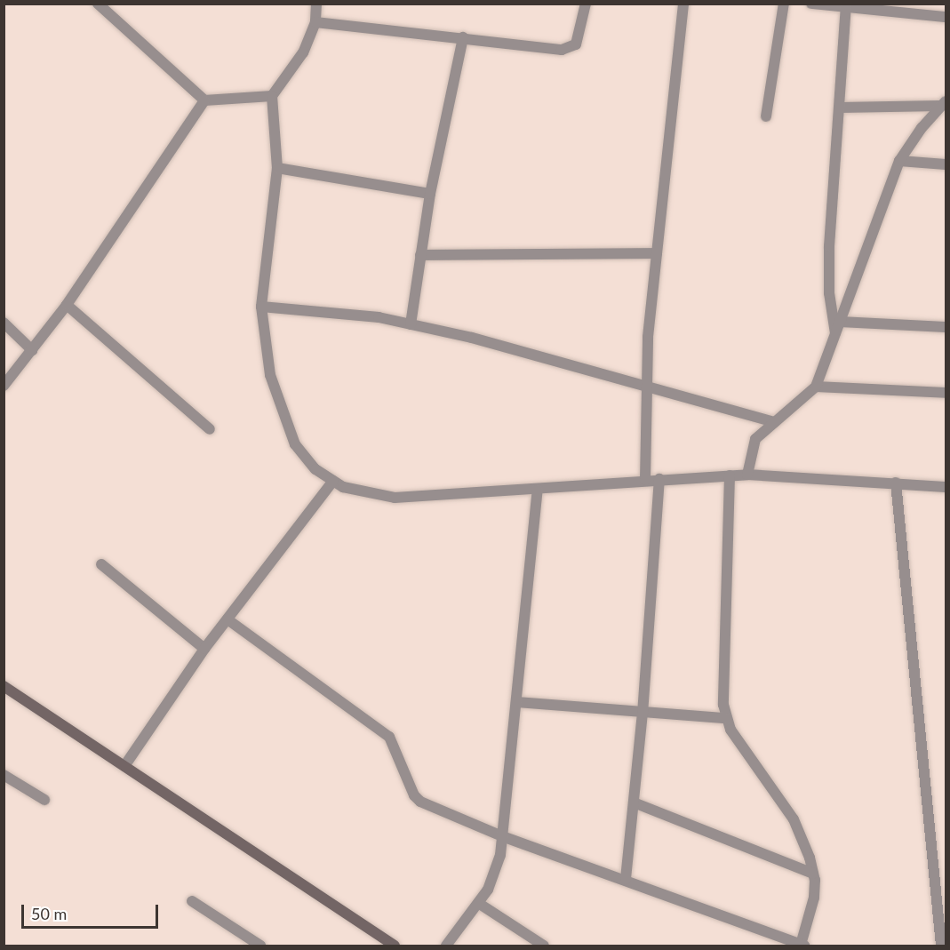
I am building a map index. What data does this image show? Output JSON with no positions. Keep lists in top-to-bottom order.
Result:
{
  "scale_bar": "50 m"
}
